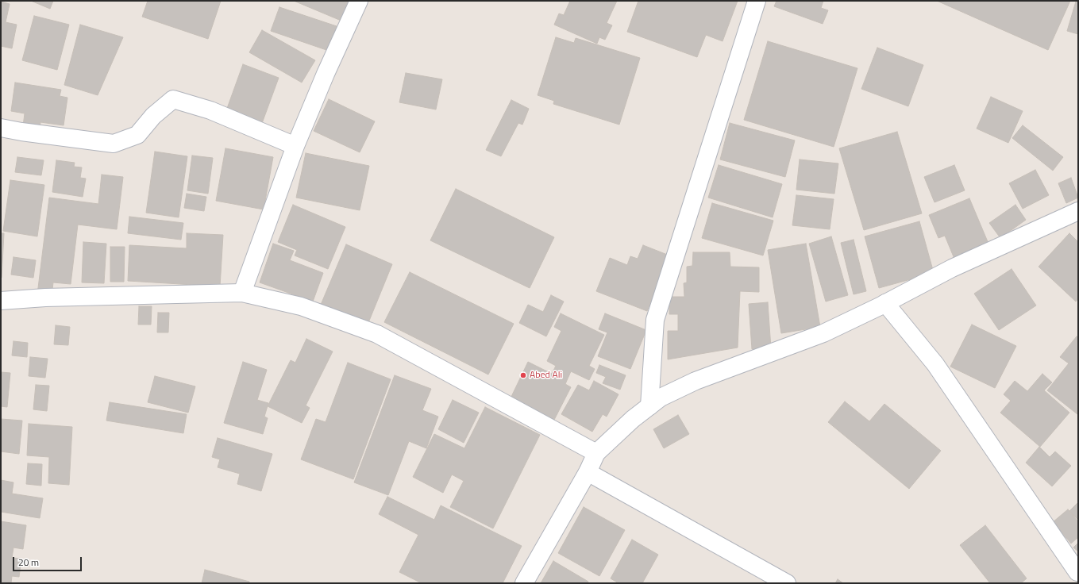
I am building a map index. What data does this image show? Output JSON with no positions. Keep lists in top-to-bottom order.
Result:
{
  "places": ["Abed Ali"],
  "scale_bar": "20 m"
}
